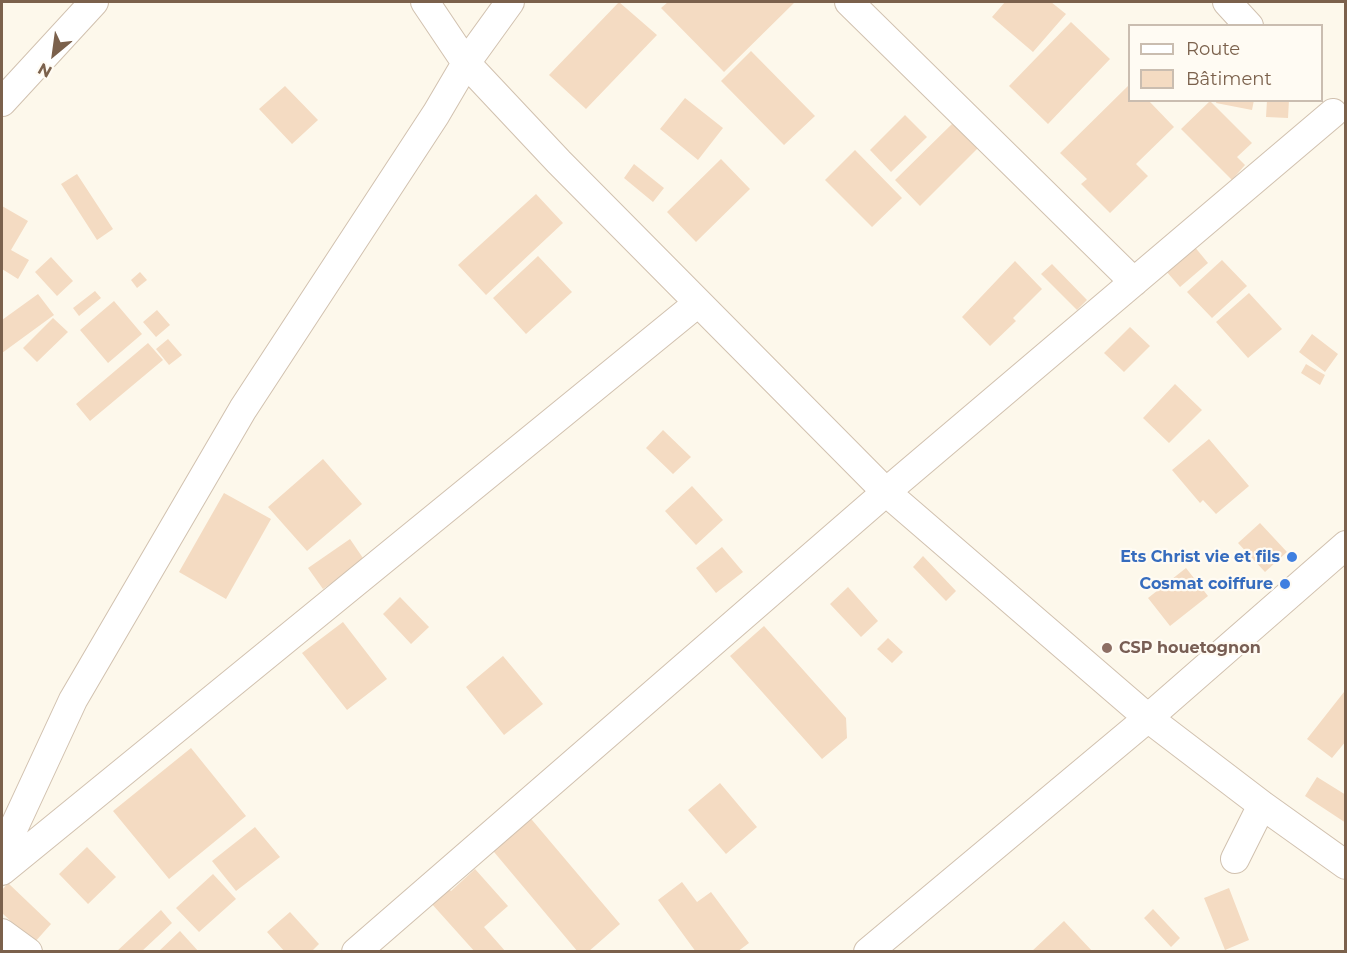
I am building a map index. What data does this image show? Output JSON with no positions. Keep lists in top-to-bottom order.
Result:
{
  "places": ["Ets Christ vie et fils", "Cosmat coiffure", "CSP houetognon"],
  "legend": ["Route", "Bâtiment"],
  "north": "bottom left"
}
